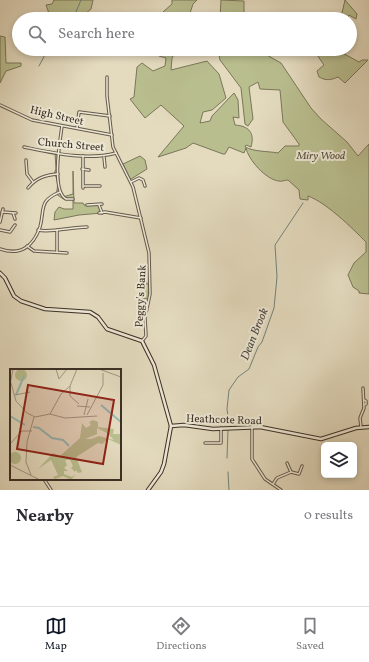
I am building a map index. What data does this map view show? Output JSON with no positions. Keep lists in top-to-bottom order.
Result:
{
  "streets": {
    "street": [
      "High Street",
      "Church Street",
      "Peggy's Bank",
      "Heathcote Road"
    ]
  },
  "crossings": [
    ["High Street", "Peggy's Bank"],
    ["Church Street", "Peggy's Bank"]
  ],
  "water": ["Dean Brook"],
  "parks": ["Miry Wood"],
  "page": {
    "search": "Search here",
    "heading": ["Nearby", "0 results"],
    "nav": ["Map", "Directions", "Saved"]
  }
}
